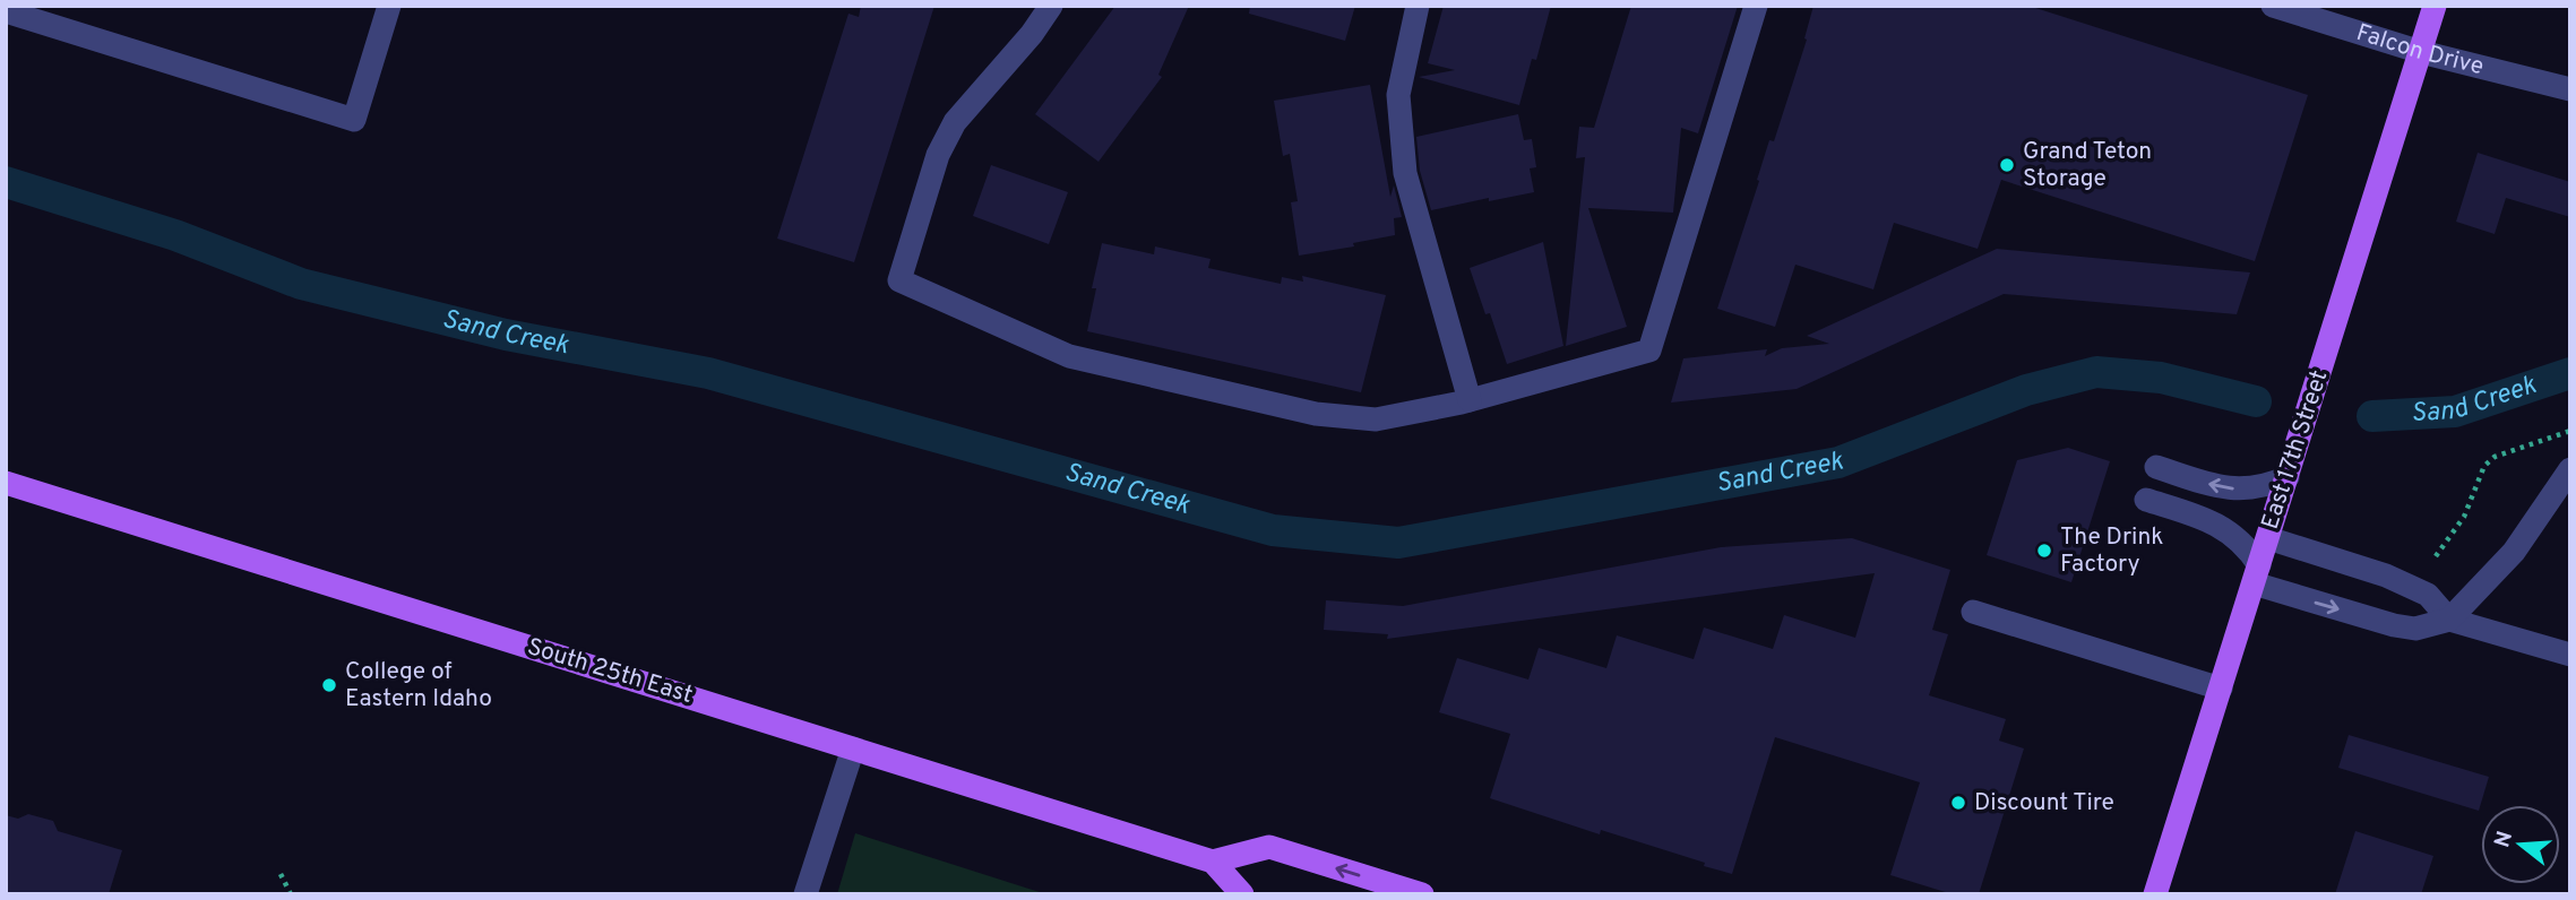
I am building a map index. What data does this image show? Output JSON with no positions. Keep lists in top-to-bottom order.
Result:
{
  "streets": {
    "main road": ["East 17th Street", "South 25th East"],
    "street": ["Falcon Drive"]
  },
  "crossings": [
    ["Falcon Drive", "East 17th Street"]
  ],
  "water": ["Sand Creek"],
  "places": [
    "Grand Teton Storage",
    "The Drink Factory",
    "College of Eastern Idaho",
    "Discount Tire"
  ],
  "north": "left"
}
